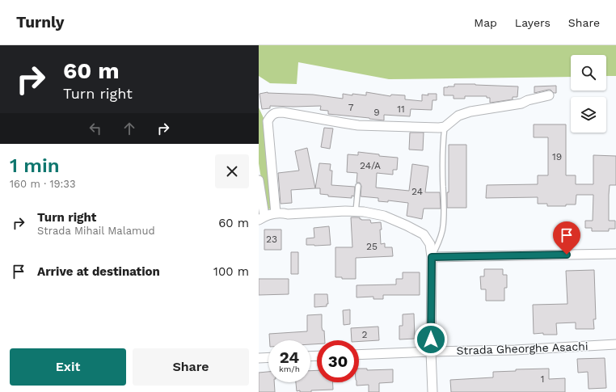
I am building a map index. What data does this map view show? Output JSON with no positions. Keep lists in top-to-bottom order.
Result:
{
  "streets": {
    "street": ["Strada Gheorghe Asachi"]
  },
  "house_numbers": [
    "7",
    "11",
    "9",
    "19",
    "24/A",
    "24",
    "23",
    "25",
    "2",
    "1"
  ],
  "page": {
    "header": "Turnly",
    "nav": ["Map", "Layers", "Share"],
    "turn": ["60 m", "Turn right"],
    "heading": ["1 min", "160 m · 19:33"],
    "list": [
      {
        "name": "Turn right",
        "note": "Strada Mihail Malamud",
        "value": "60 m"
      },
      {
        "name": "Arrive at destination",
        "value": "100 m"
      }
    ],
    "speed": "24 km/h",
    "limit": "30",
    "buttons": ["Exit", "Share"]
  }
}
